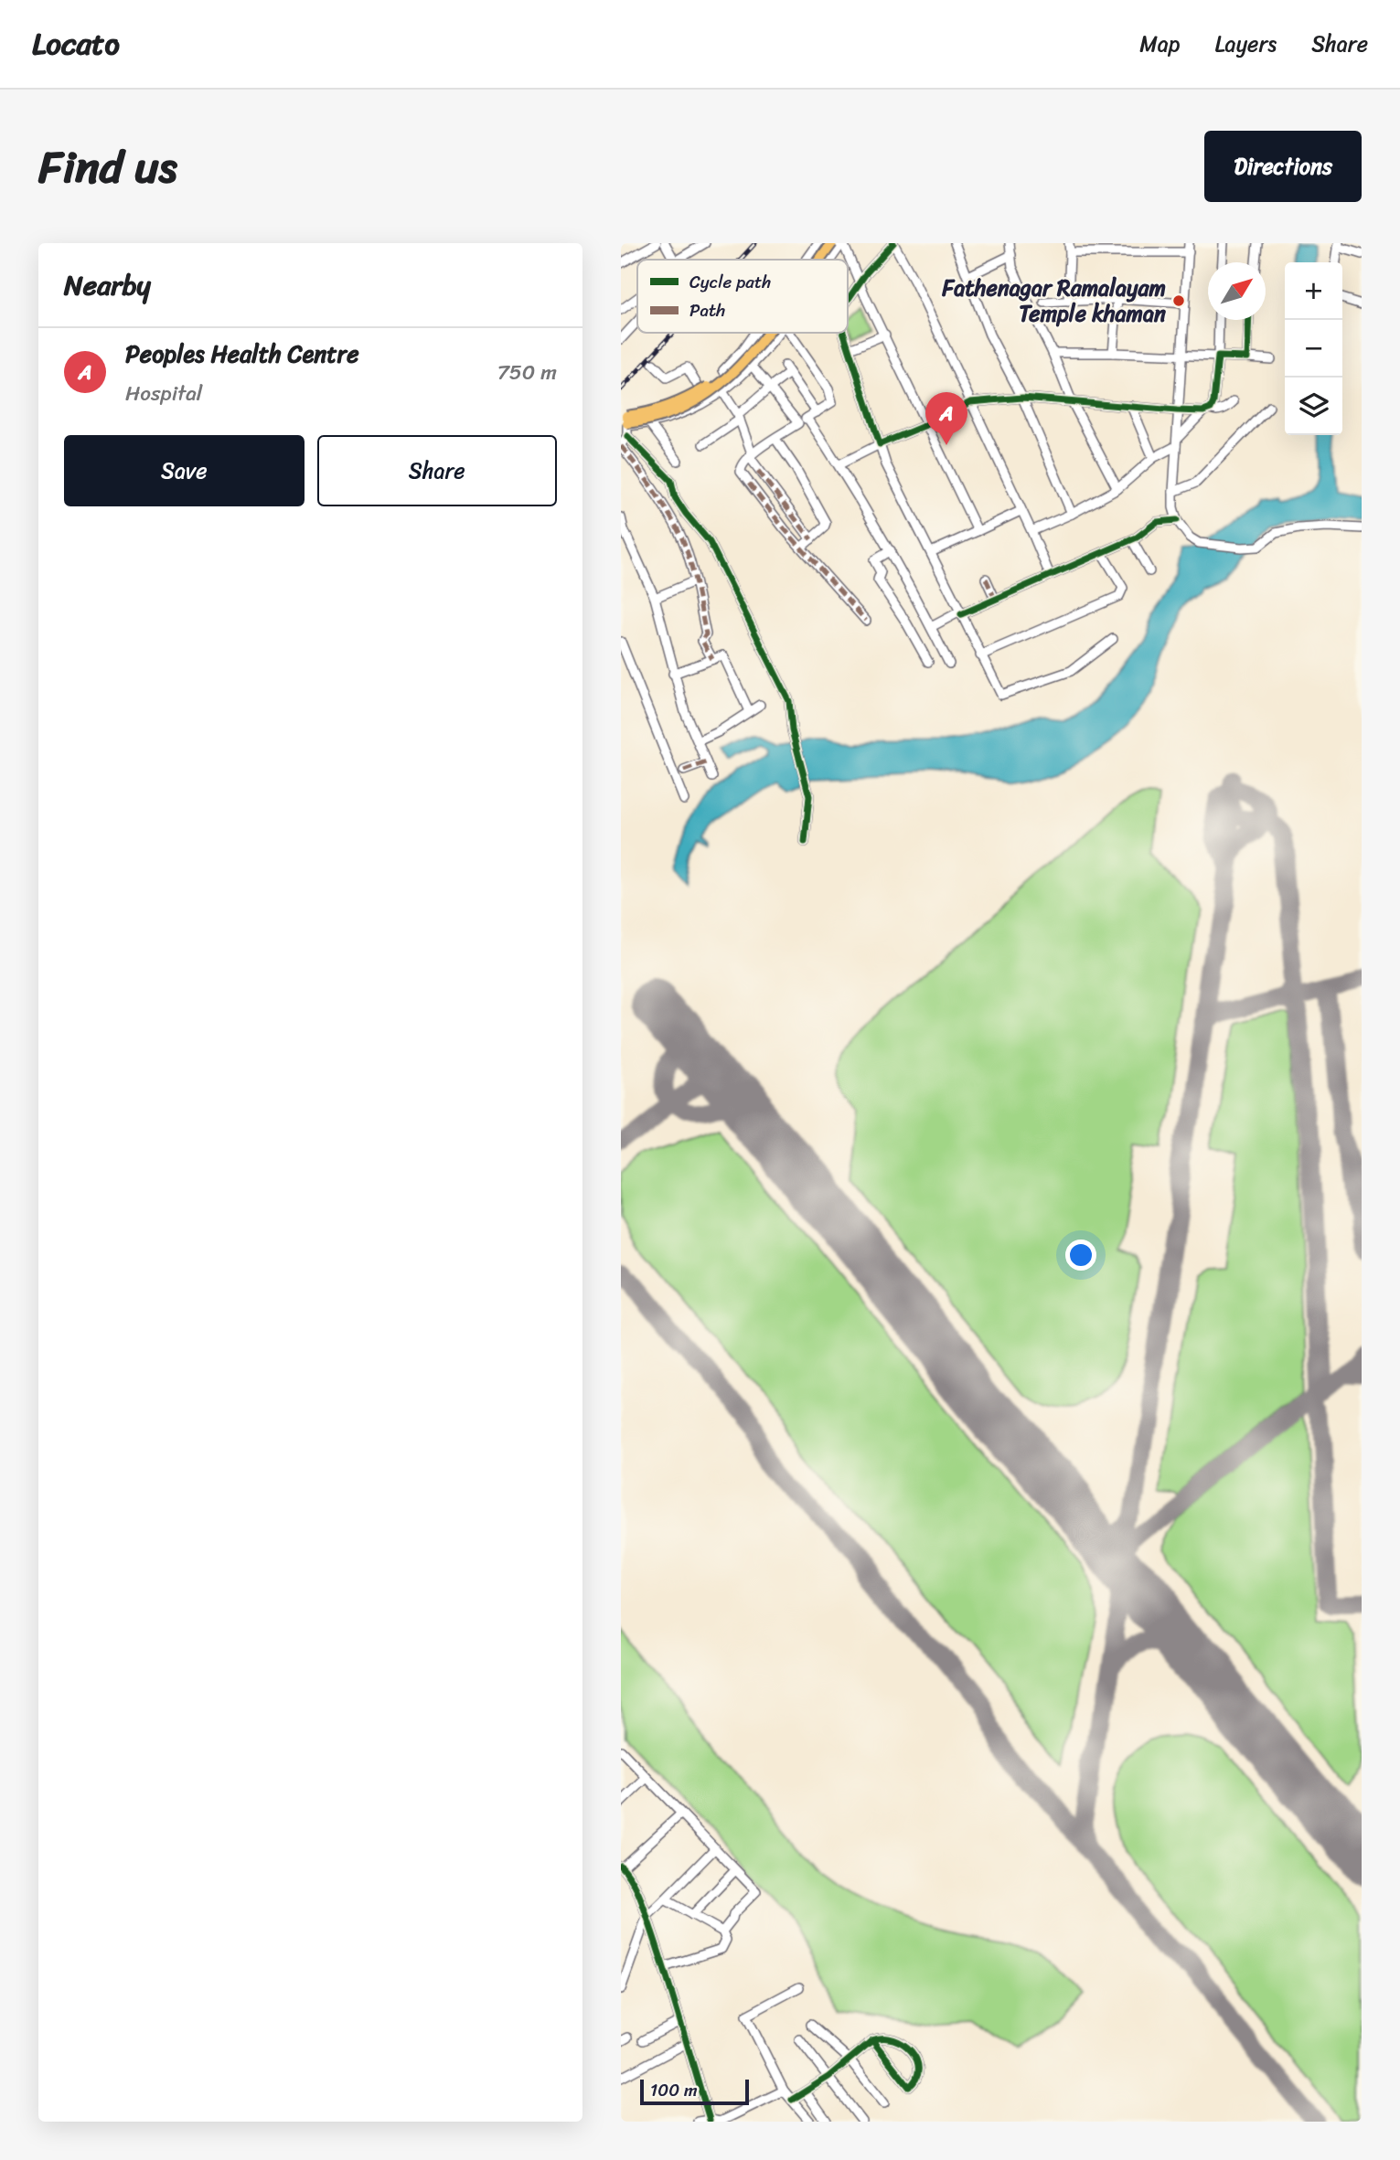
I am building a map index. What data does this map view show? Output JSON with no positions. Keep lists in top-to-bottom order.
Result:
{
  "places": ["Fathenagar Ramalayam Temple khaman"],
  "legend": ["Cycle path", "Path"],
  "scale_bar": "100 m",
  "north": "top right",
  "page": {
    "header": "Locato",
    "nav": ["Map", "Layers", "Share"],
    "title": "Find us",
    "buttons": [
      "Directions",
      ["Save", "Share"]
    ],
    "heading": "Nearby",
    "map_buttons": ["+", "−"],
    "list": [
      {
        "mark": "A",
        "name": "Peoples Health Centre",
        "note": "Hospital",
        "value": "750 m"
      }
    ],
    "pins": "A",
    "scale": "100 m"
  }
}
